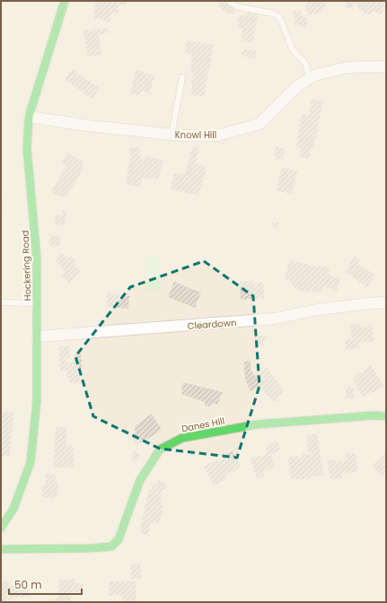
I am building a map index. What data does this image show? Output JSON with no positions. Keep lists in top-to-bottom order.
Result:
{
  "streets": {
    "street": [
      "Knowl Hill",
      "Hockering Road",
      "Cleardown",
      "Danes Hill"
    ]
  },
  "crossings": [
    ["Knowl Hill", "Hockering Road"],
    ["Hockering Road", "Cleardown"]
  ],
  "scale_bar": "50 m"
}
